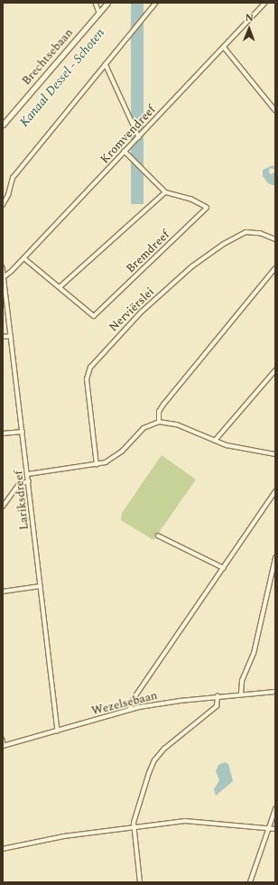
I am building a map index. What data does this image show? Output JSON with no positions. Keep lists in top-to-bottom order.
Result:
{
  "streets": {
    "main road": ["Brechtsebaan"],
    "street": [
      "Kromvendreef",
      "Bremdreef",
      "Nerviërslei",
      "Lariksdreef",
      "Wezelsebaan"
    ]
  },
  "crossings": [
    ["Kromvendreef", "Bremdreef"],
    ["Kromvendreef", "Lariksdreef"],
    ["Lariksdreef", "Wezelsebaan"]
  ],
  "water": ["Kanaal Dessel - Schoten"],
  "north": "top"
}
